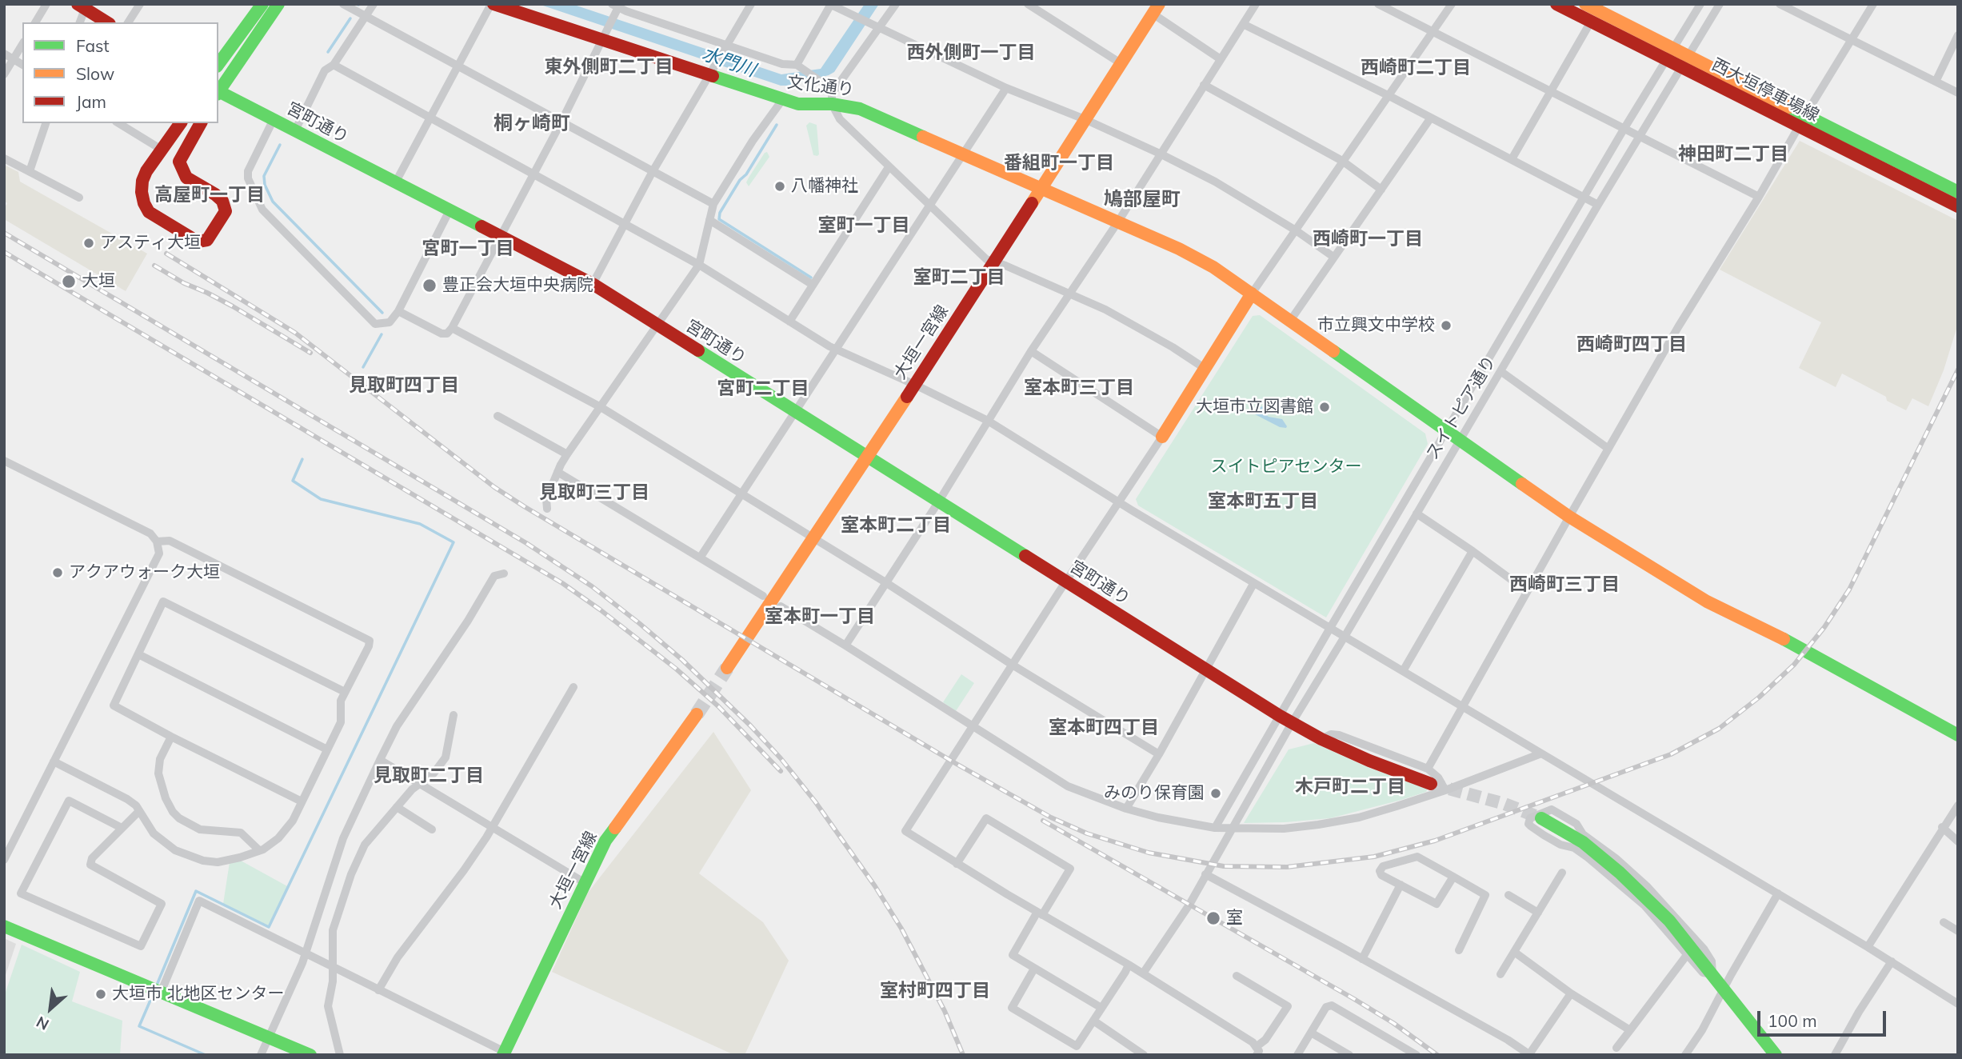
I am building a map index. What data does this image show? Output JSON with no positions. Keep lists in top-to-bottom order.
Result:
{
  "streets": {
    "street": [
      "文化通り",
      "西大垣停車場線",
      "宮町通り",
      "大垣一宮線",
      "スイトピア通り"
    ]
  },
  "crossings": [
    ["文化通り", "大垣一宮線"],
    ["文化通り", "スイトピア通り"],
    ["西大垣停車場線", "スイトピア通り"],
    ["宮町通り", "大垣一宮線"],
    ["宮町通り", "スイトピア通り"]
  ],
  "districts": [
    "西外側町一丁目",
    "東外側町二丁目",
    "西崎町二丁目",
    "桐ヶ崎町",
    "神田町二丁目",
    "番組町一丁目",
    "高屋町一丁目",
    "鳩部屋町",
    "室町一丁目",
    "西崎町一丁目",
    "宮町一丁目",
    "室町二丁目",
    "西崎町四丁目",
    "見取町四丁目",
    "室本町三丁目",
    "宮町二丁目",
    "見取町三丁目",
    "室本町五丁目",
    "室本町二丁目",
    "西崎町三丁目",
    "室本町一丁目",
    "室本町四丁目",
    "見取町二丁目",
    "木戸町二丁目",
    "室村町四丁目"
  ],
  "water": ["水門川"],
  "parks": ["スイトピアセンター"],
  "places": [
    "八幡神社",
    "アスティ大垣",
    "大垣",
    "豊正会大垣中央病院",
    "市立興文中学校",
    "大垣市立図書館",
    "アクアウォーク大垣",
    "みのり保育園",
    "室",
    "大垣市 北地区センター"
  ],
  "legend": ["Fast", "Slow", "Jam"],
  "scale_bar": "100 m",
  "north": "bottom left"
}
